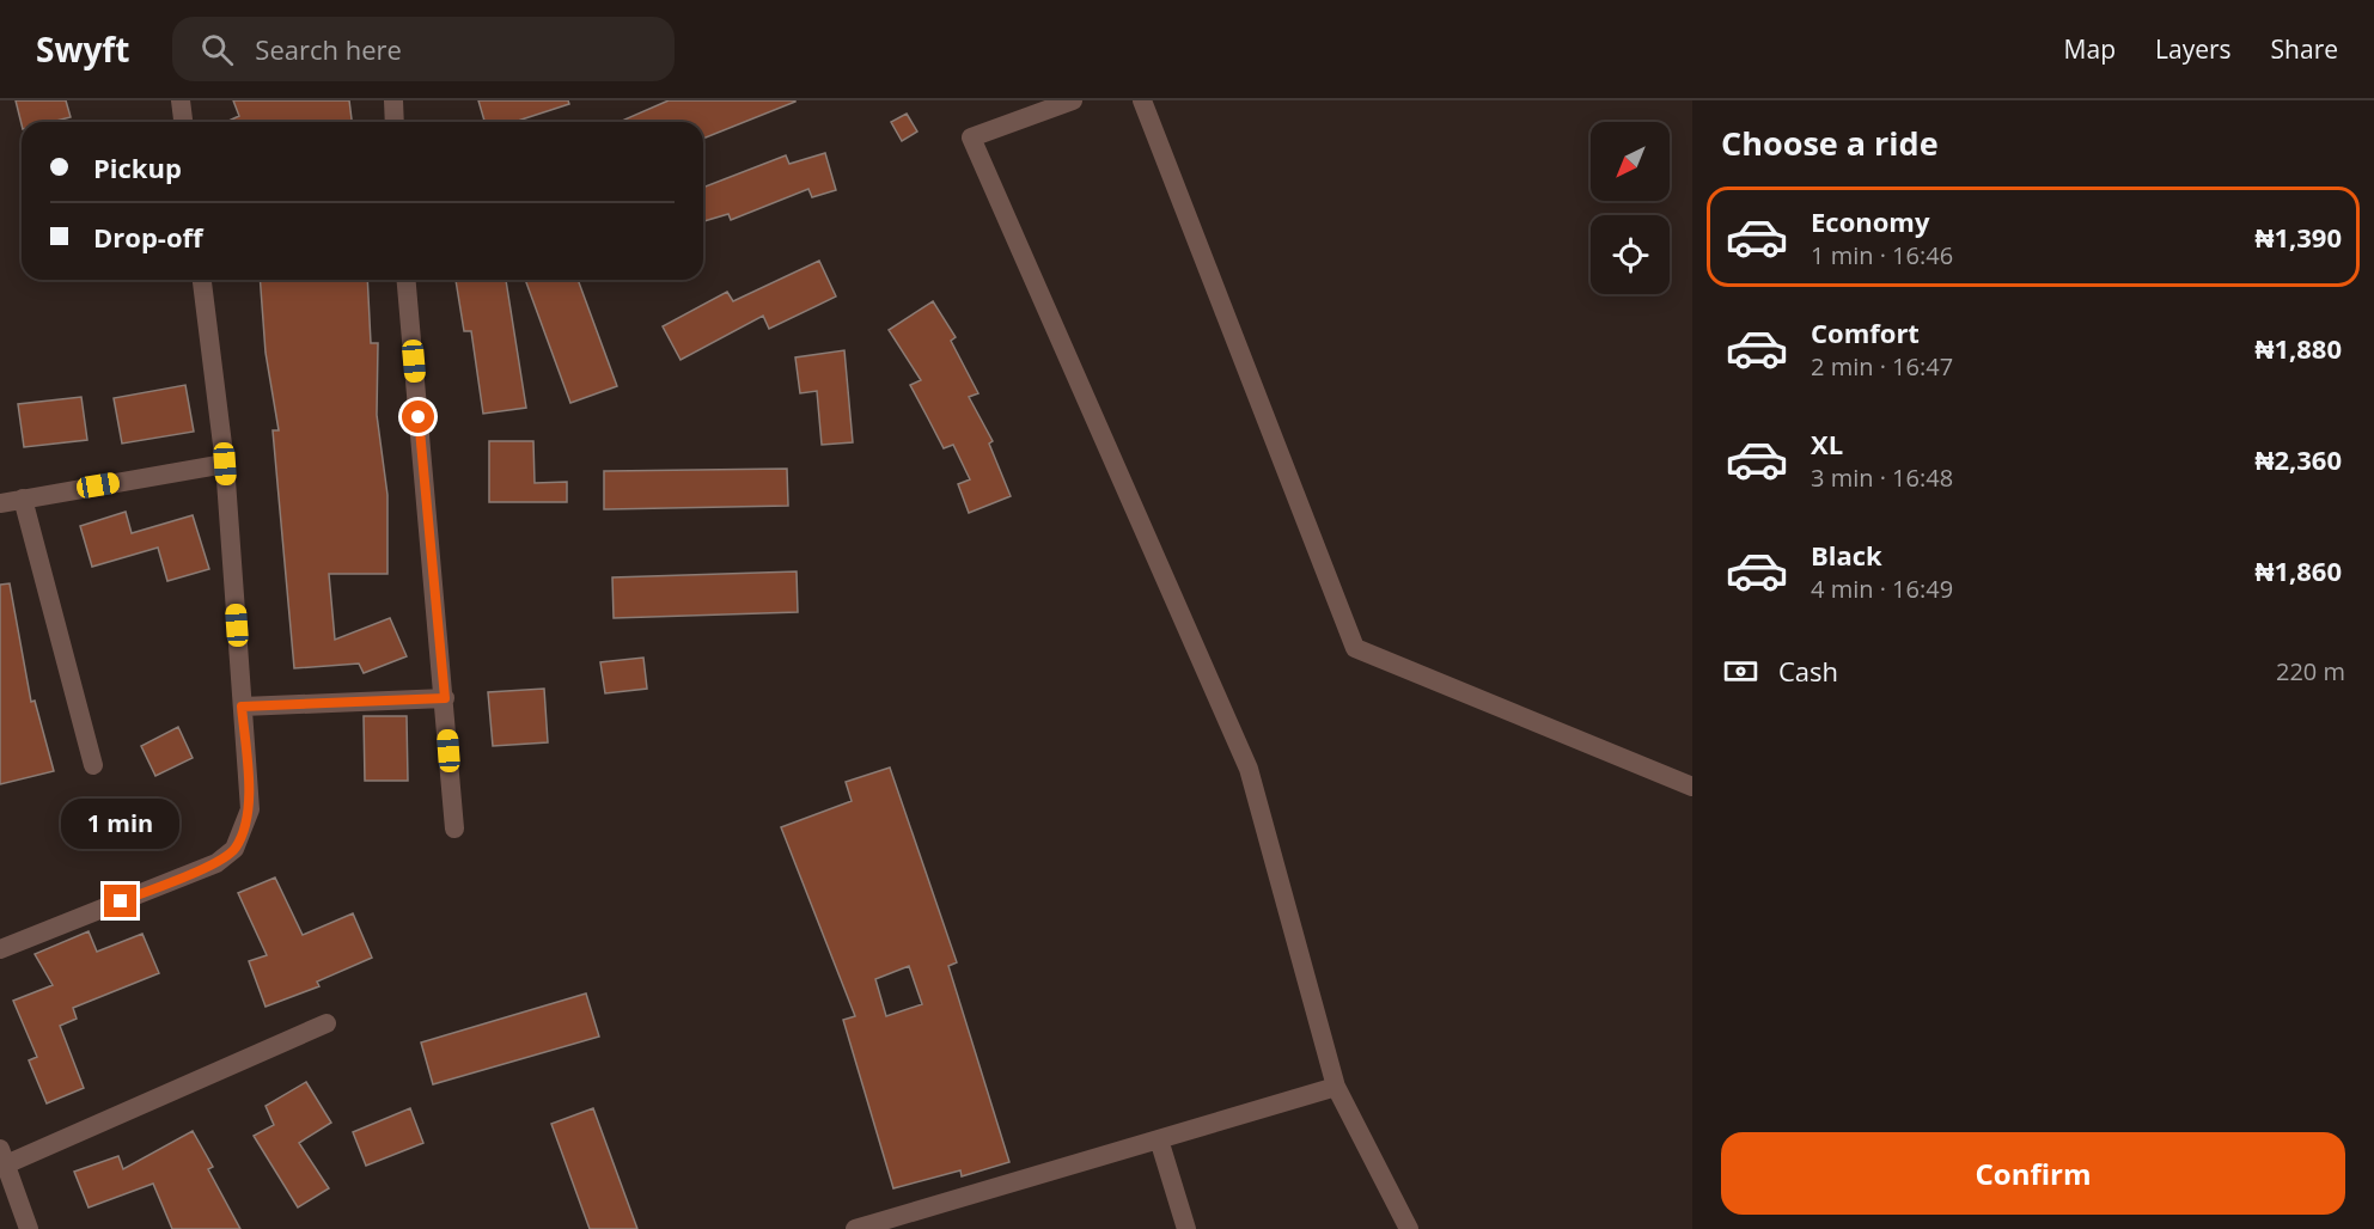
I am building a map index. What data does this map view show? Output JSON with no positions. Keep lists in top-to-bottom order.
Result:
{
  "north": "bottom left",
  "page": {
    "header": "Swyft",
    "search": "Search here",
    "nav": ["Map", "Layers", "Share"],
    "heading": "Choose a ride",
    "banner": ["Pickup", "Drop-off"],
    "list": [
      {
        "name": "Economy",
        "note": "1 min · 16:46",
        "value": "₦1,390"
      },
      {
        "name": "Comfort",
        "note": "2 min · 16:47",
        "value": "₦1,880"
      },
      {
        "name": "XL",
        "note": "3 min · 16:48",
        "value": "₦2,360"
      },
      {
        "name": "Black",
        "note": "4 min · 16:49",
        "value": "₦1,860"
      }
    ],
    "pay": ["Cash", "220 m"],
    "bubble": "1 min",
    "buttons": "Confirm"
  }
}
